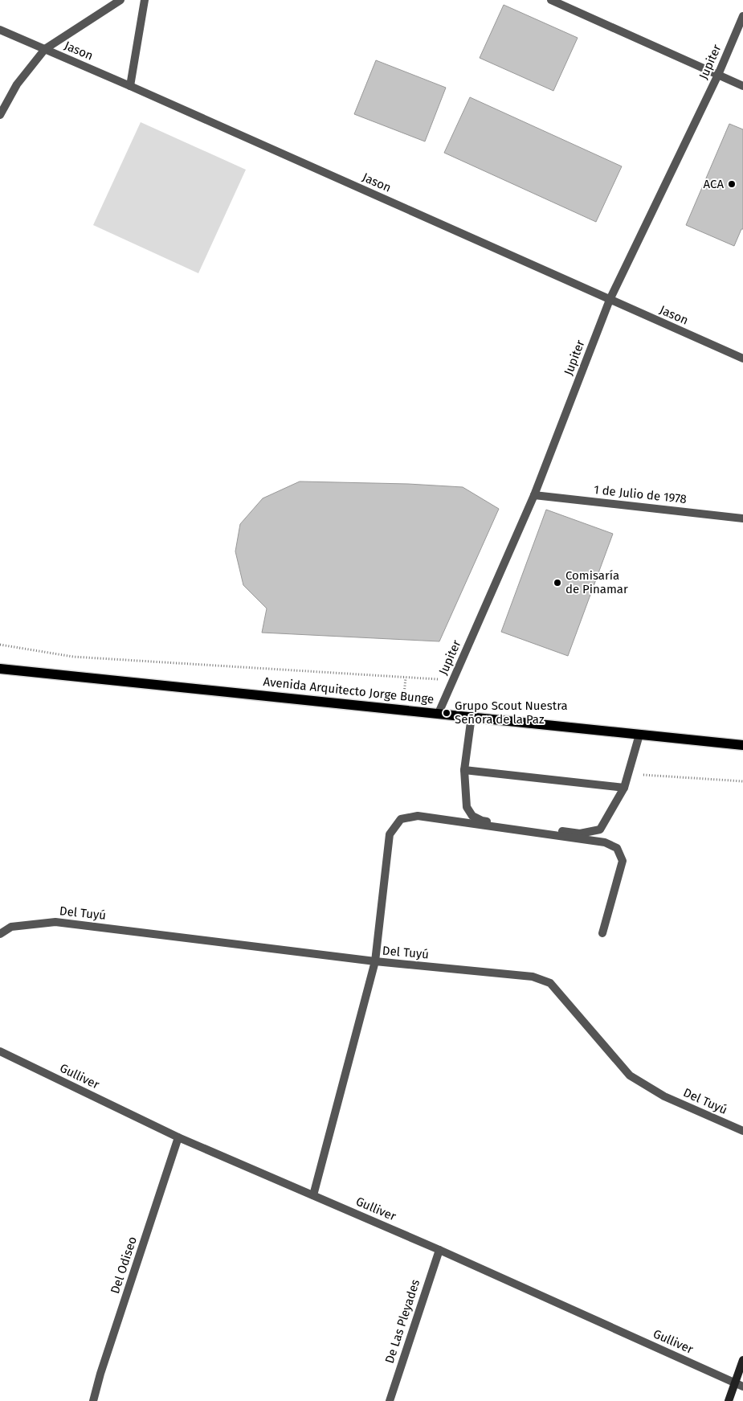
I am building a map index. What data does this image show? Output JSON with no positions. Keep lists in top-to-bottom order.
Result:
{
  "streets": {
    "main road": ["Avenida Arquitecto Jorge Bunge"],
    "street": [
      "Jason",
      "Jupiter",
      "1 de Julio de 1978",
      "Del Tuyú",
      "Gulliver",
      "Del Odiseo",
      "De Las Pleyades"
    ]
  },
  "crossings": [
    ["Jason", "Jupiter"],
    ["Jupiter", "1 de Julio de 1978"],
    ["Jupiter", "Avenida Arquitecto Jorge Bunge"],
    ["Gulliver", "Del Odiseo"],
    ["Gulliver", "De Las Pleyades"]
  ],
  "places": ["ACA", "Comisaría de Pinamar", "Grupo Scout Nuestra Señora de la Paz"]
}
